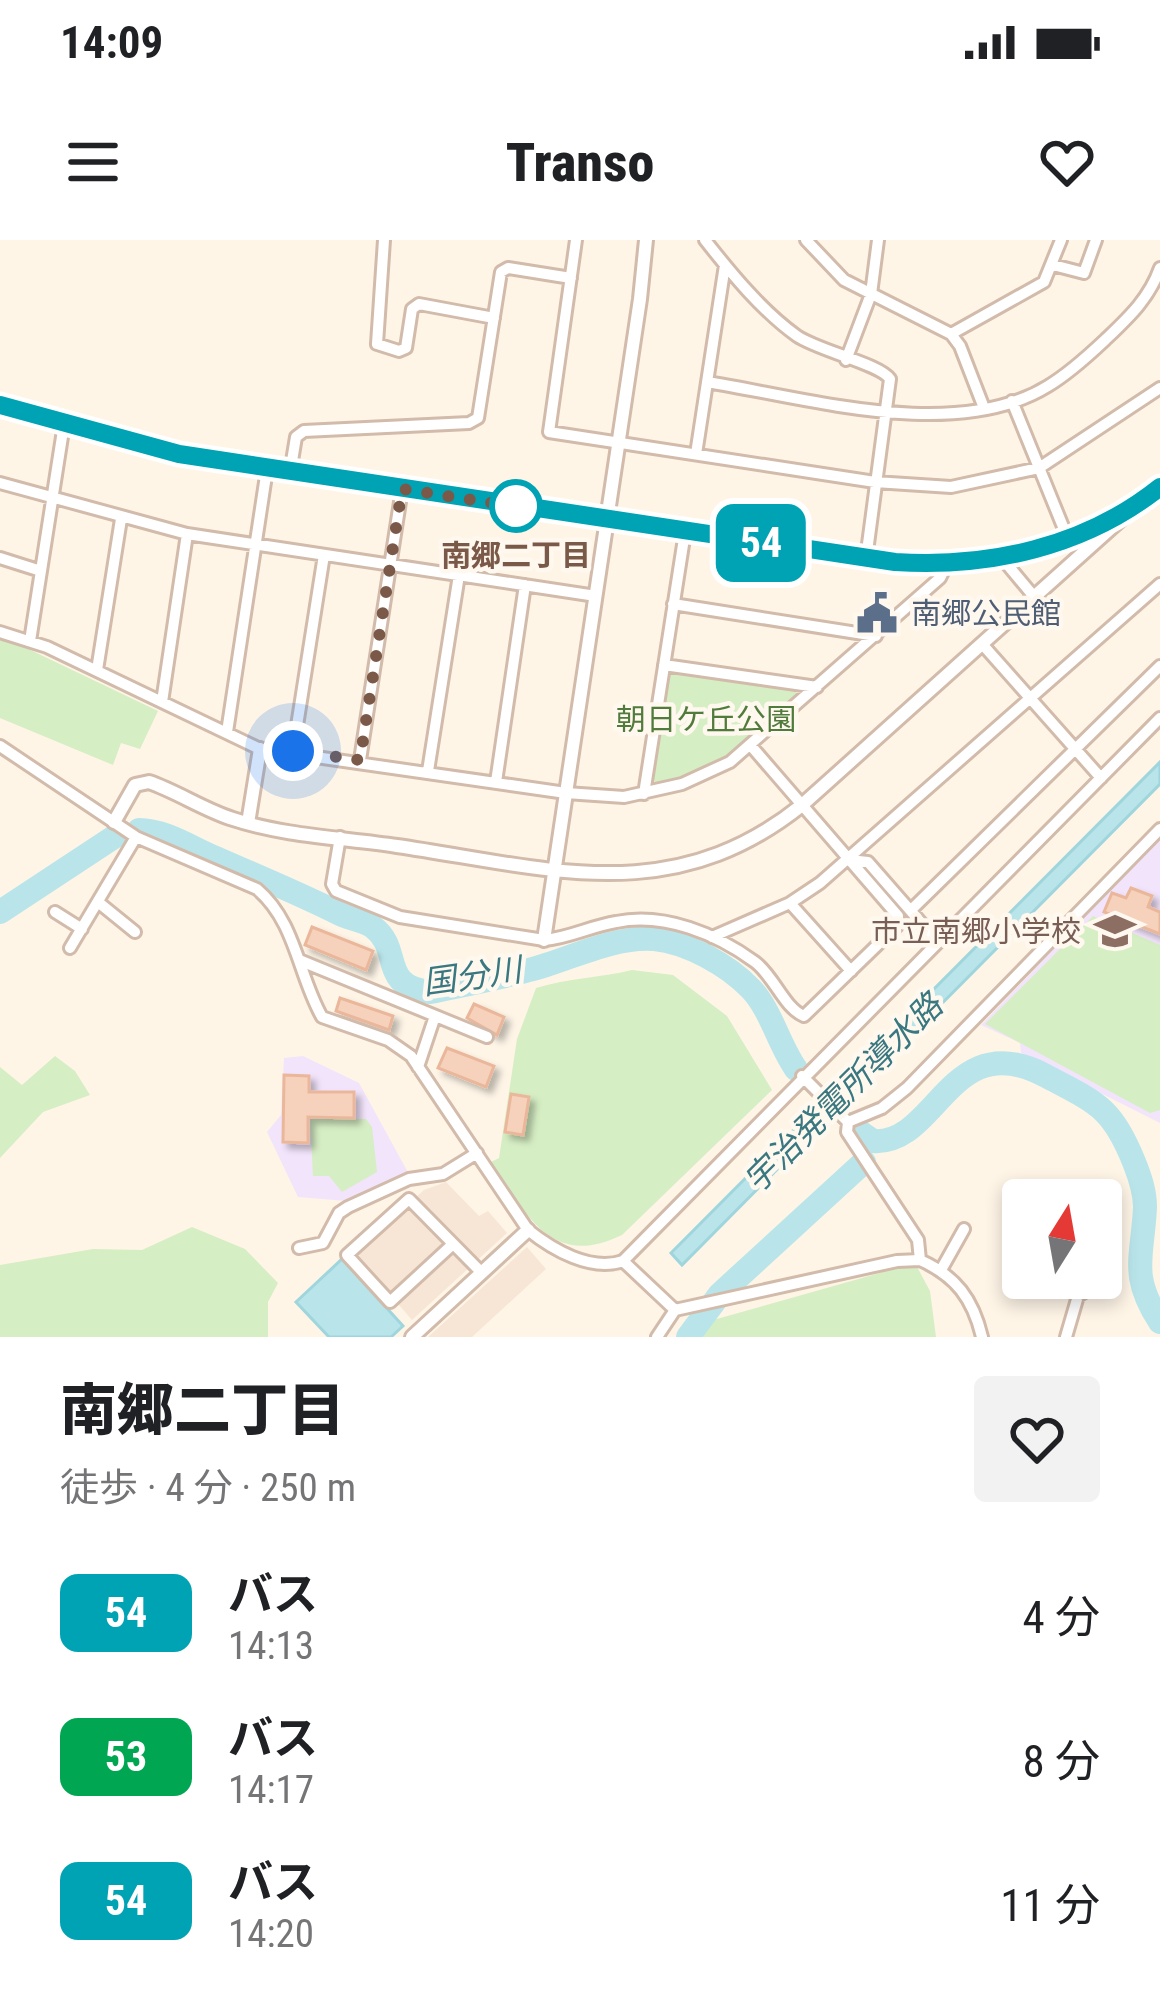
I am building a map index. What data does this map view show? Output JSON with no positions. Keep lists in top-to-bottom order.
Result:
{
  "water": ["国分川", "宇治発電所導水路"],
  "parks": ["朝日ケ丘公園"],
  "places": {
    "other": ["南郷二丁目"],
    "public building": ["南郷公民館"],
    "school or university": ["市立南郷小学校"]
  },
  "lines": ["bus line 54"],
  "north": "top",
  "page": {
    "status": "14:09",
    "header": "Transo",
    "on_map": "54",
    "heading": ["南郷二丁目", "徒歩 · 4 分 · 250 m"],
    "list": [
      {
        "mark": "54",
        "name": "バス",
        "note": "14:13",
        "value": "4 分"
      },
      {
        "mark": "53",
        "name": "バス",
        "note": "14:17",
        "value": "8 分"
      },
      {
        "mark": "54",
        "name": "バス",
        "note": "14:20",
        "value": "11 分"
      }
    ]
  }
}
